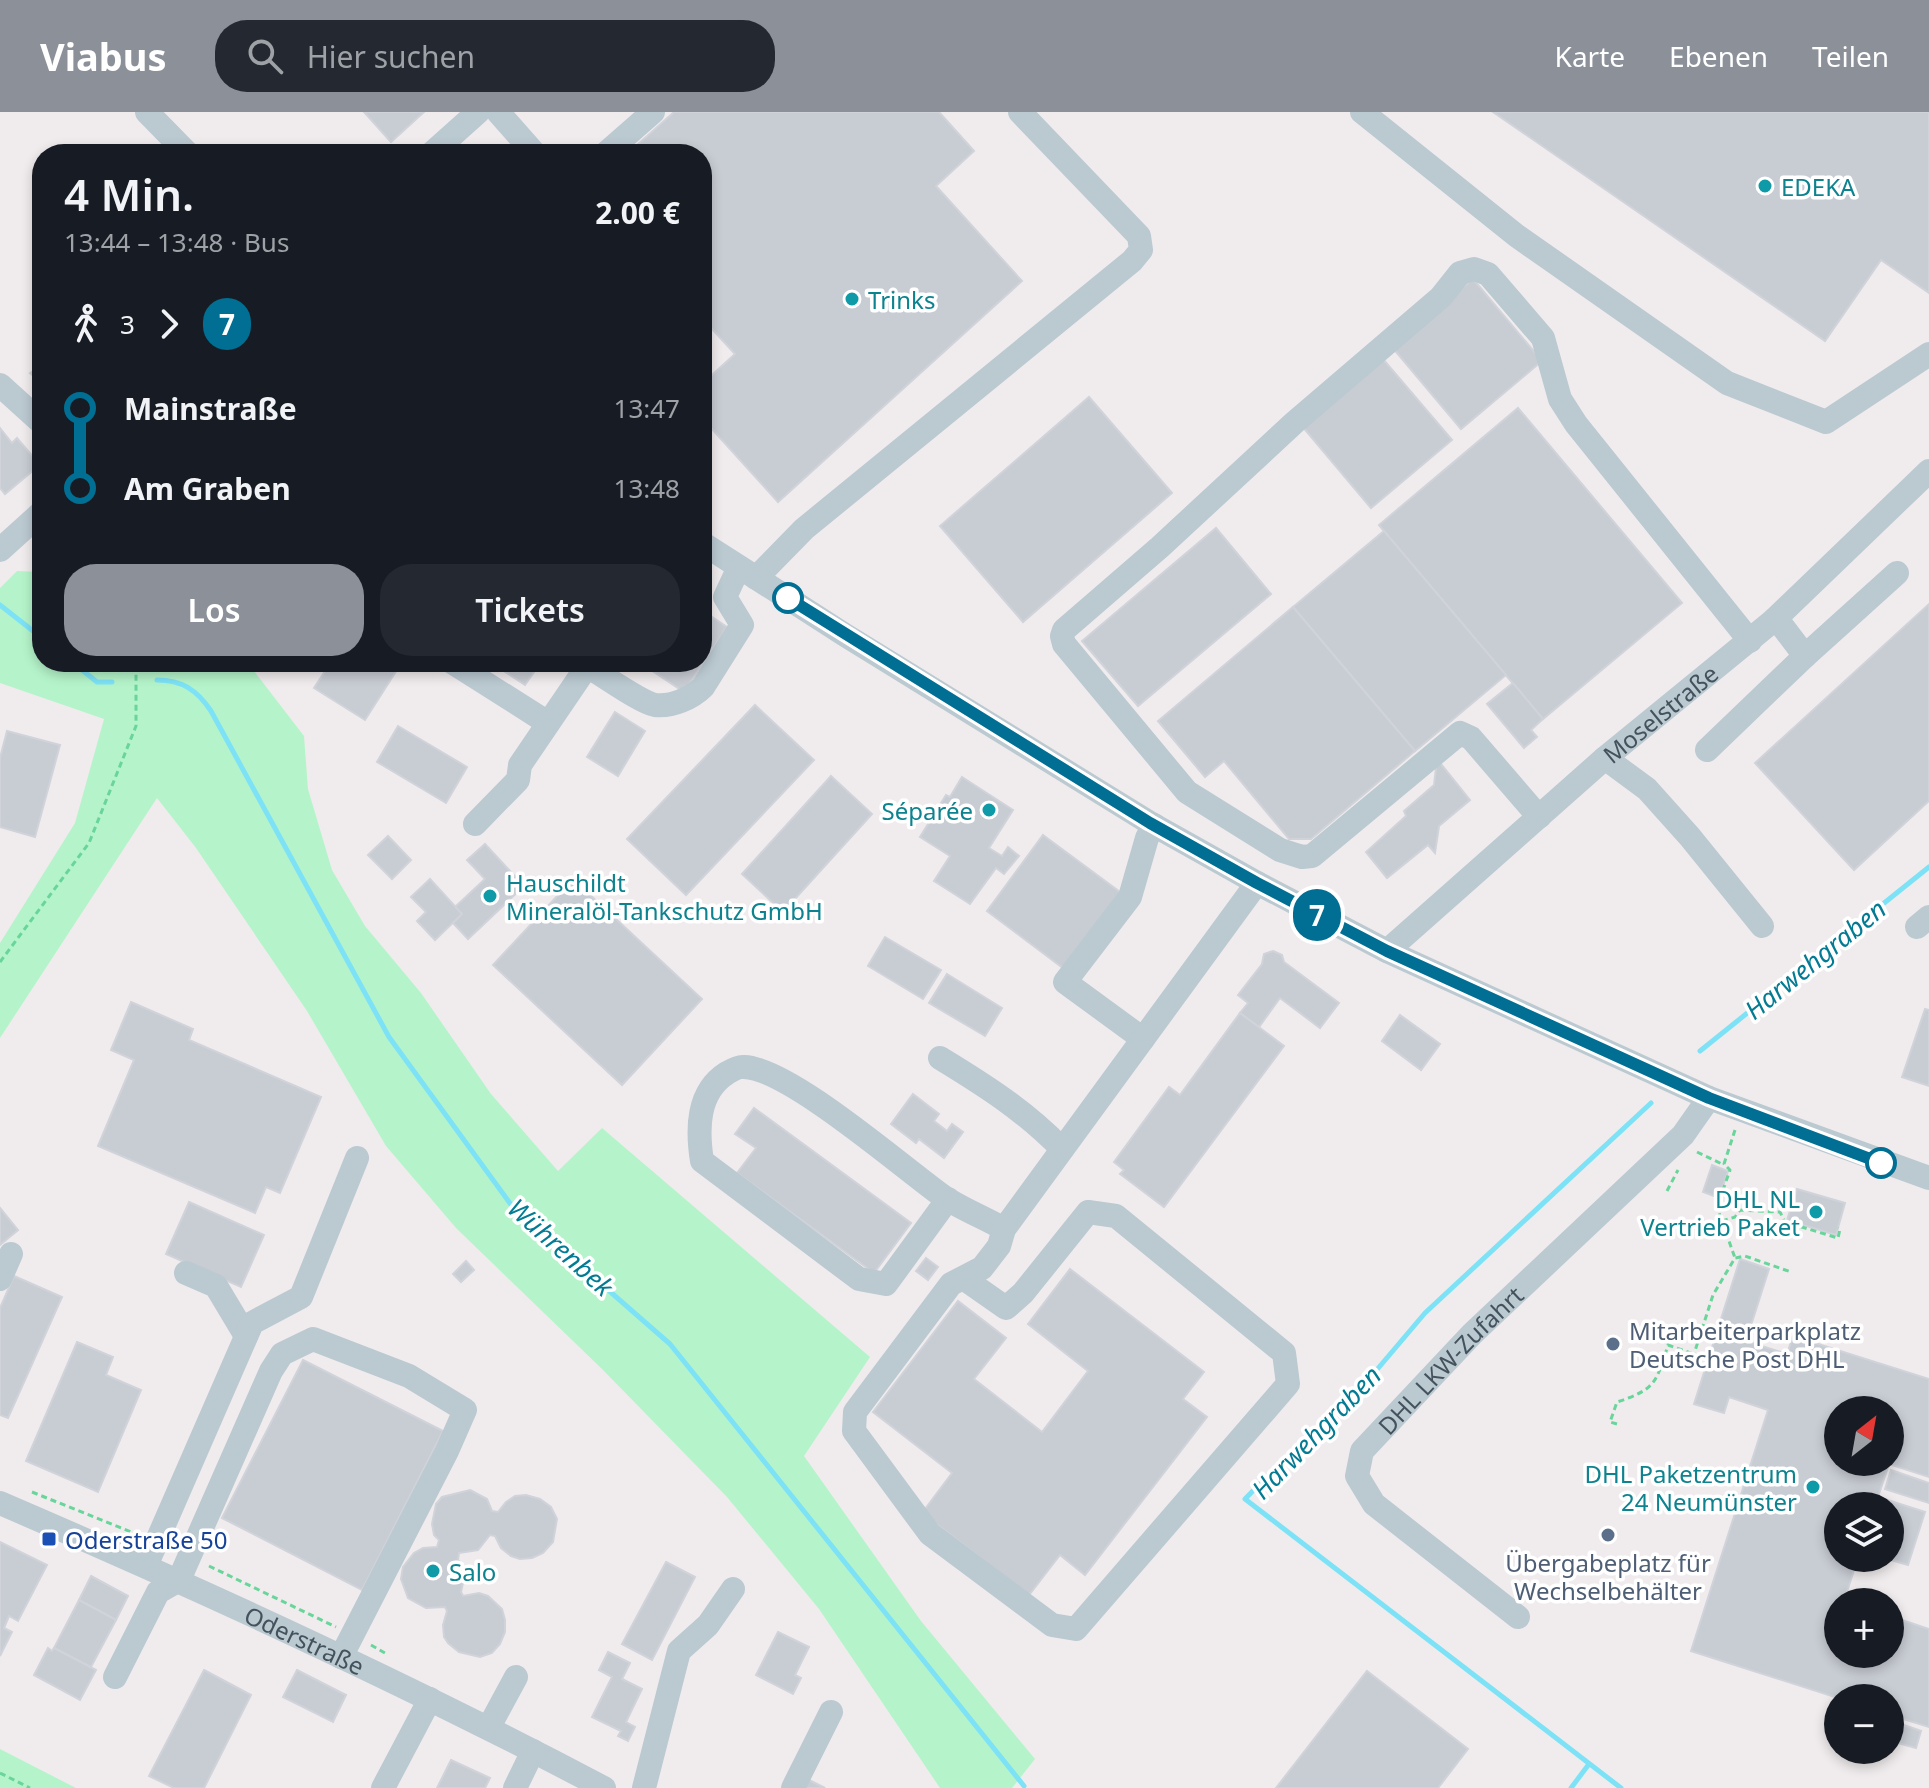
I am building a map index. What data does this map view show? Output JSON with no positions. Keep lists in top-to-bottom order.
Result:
{
  "streets": {
    "street": ["Moselstraße", "DHL LKW-Zufahrt", "Oderstraße"]
  },
  "water": ["Harwehgraben", "Wührenbek"],
  "places": {
    "other": [
      "EDEKA",
      "Trinks",
      "Séparée",
      "Hauschildt Mineralöl-Tankschutz GmbH",
      "DHL NL Vertrieb Paket",
      "Mitarbeiterparkplatz Deutsche Post DHL",
      "DHL Paketzentrum 24 Neumünster",
      "Übergabeplatz für Wechselbehälter",
      "Salo"
    ],
    "transit": ["Oderstraße 50"]
  },
  "lines": ["bus line 7"],
  "north": "top right",
  "page": {
    "header": "Viabus",
    "search": "Hier suchen",
    "nav": ["Karte", "Ebenen", "Teilen"],
    "on_map": "7",
    "heading": ["4 Min.", "13:44 – 13:48 · Bus", "2.00 €"],
    "legs": ["3", "7"],
    "list": [
      {
        "name": "Mainstraße",
        "value": "13:47"
      },
      {
        "name": "Am Graben",
        "value": "13:48"
      }
    ],
    "buttons": ["Los", "Tickets"],
    "map_buttons": ["+", "−"]
  }
}
